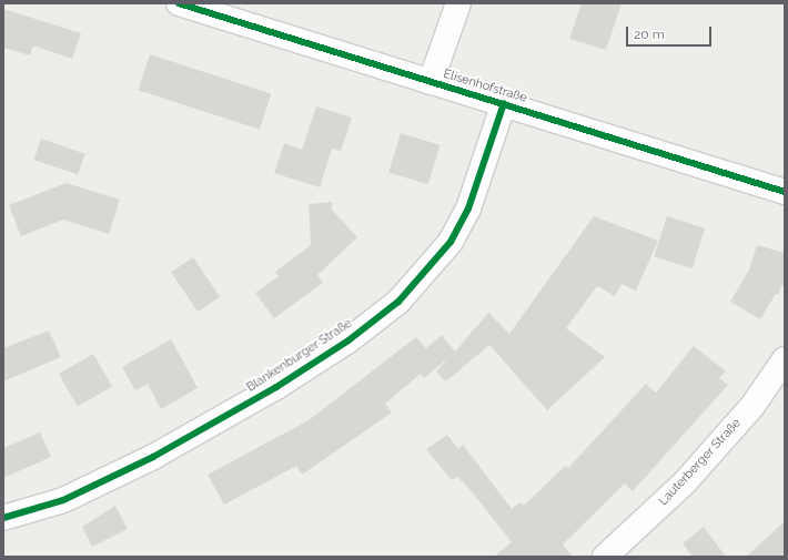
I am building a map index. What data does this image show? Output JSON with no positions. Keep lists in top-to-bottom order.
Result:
{
  "streets": {
    "street": ["Elisenhofstraße", "Blankenburger Straße", "Lauterberger Straße"]
  },
  "crossings": [
    ["Elisenhofstraße", "Blankenburger Straße"]
  ],
  "scale_bar": "20 m"
}
